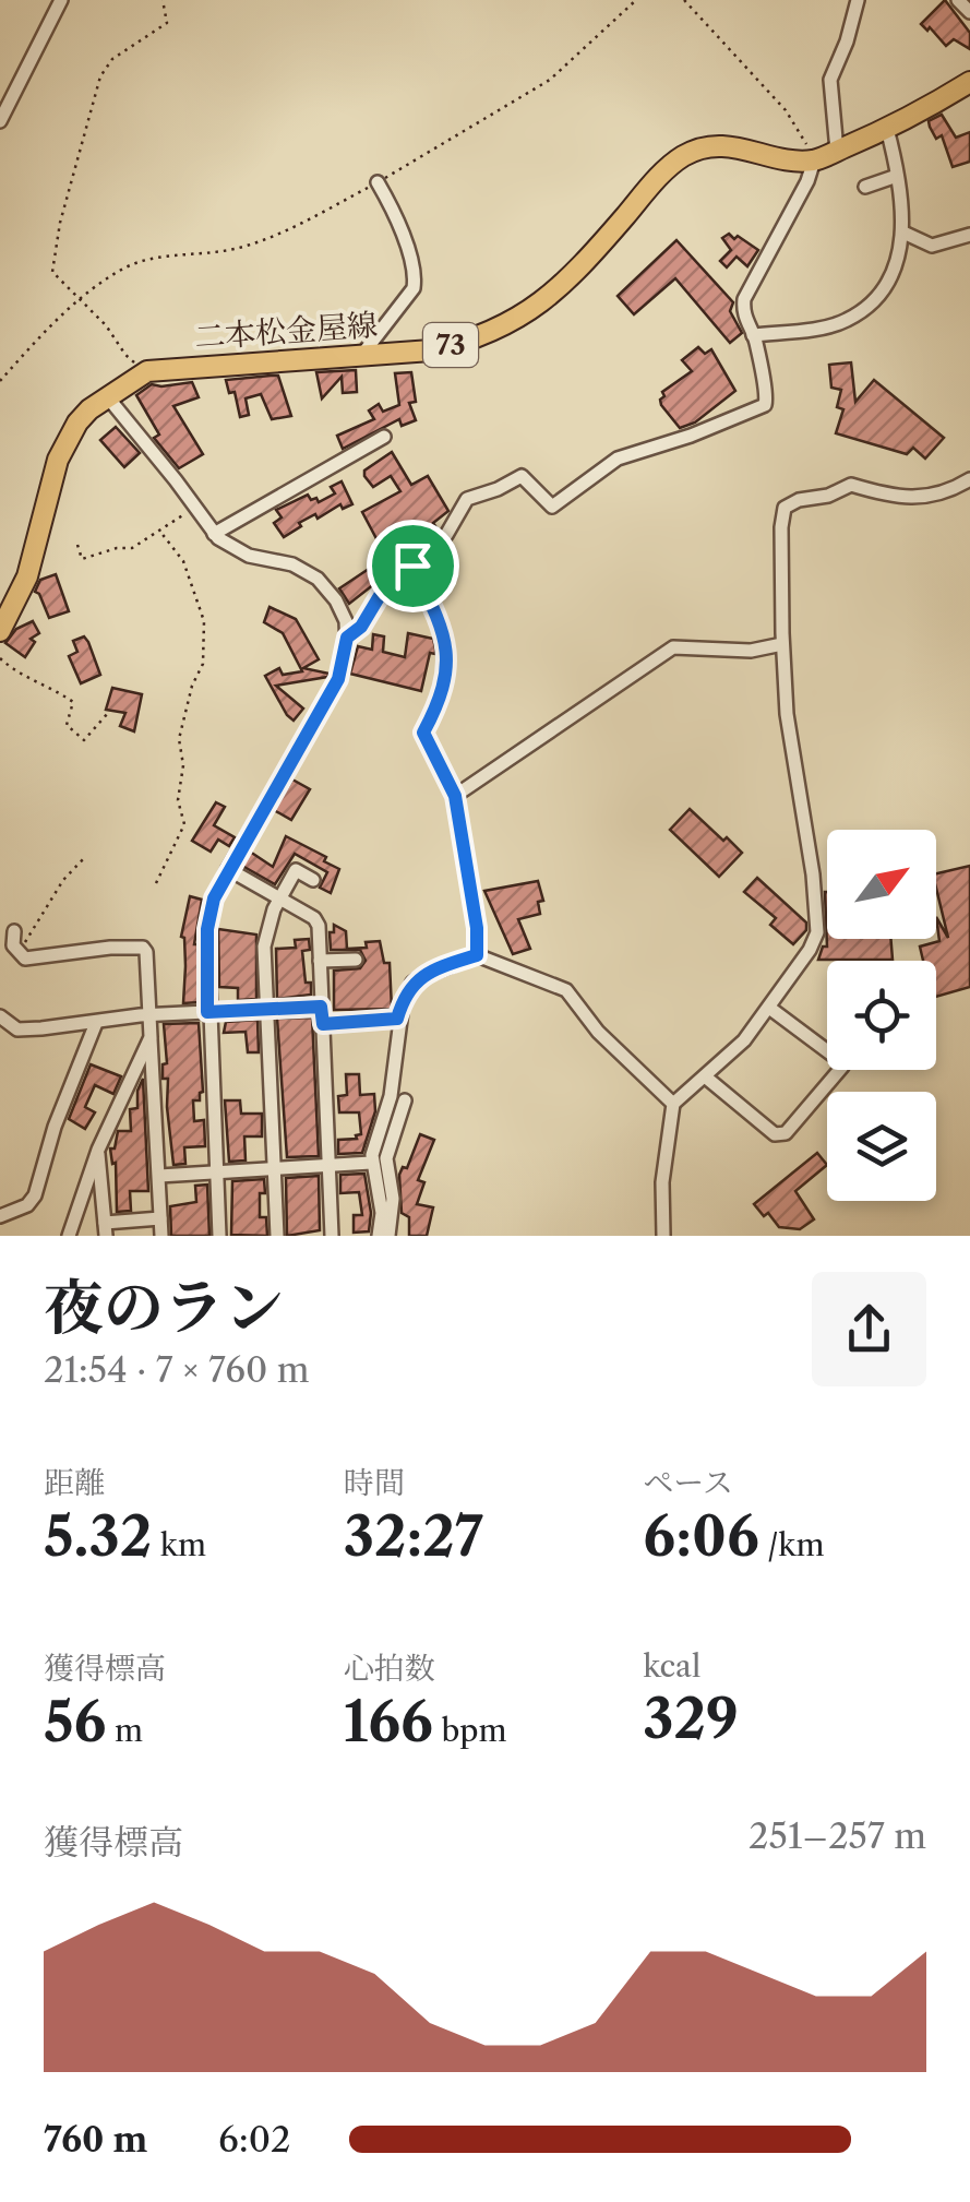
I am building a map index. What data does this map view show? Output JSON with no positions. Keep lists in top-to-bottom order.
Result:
{
  "streets": {
    "main road": ["二本松金屋線", "73"]
  },
  "north": "top right",
  "page": {
    "heading": ["夜のラン", "21:54 · 7 × 760 m"],
    "stats": [
      ["距離", "5.32 km"],
      ["時間", "32:27"],
      ["ペース", "6:06 /km"],
      ["獲得標高", "56 m"],
      ["心拍数", "166 bpm"],
      ["kcal", "329"]
    ],
    "chart": ["獲得標高", "251–257 m"],
    "list": [
      {
        "name": "760 m",
        "note": "6:02"
      }
    ]
  }
}
